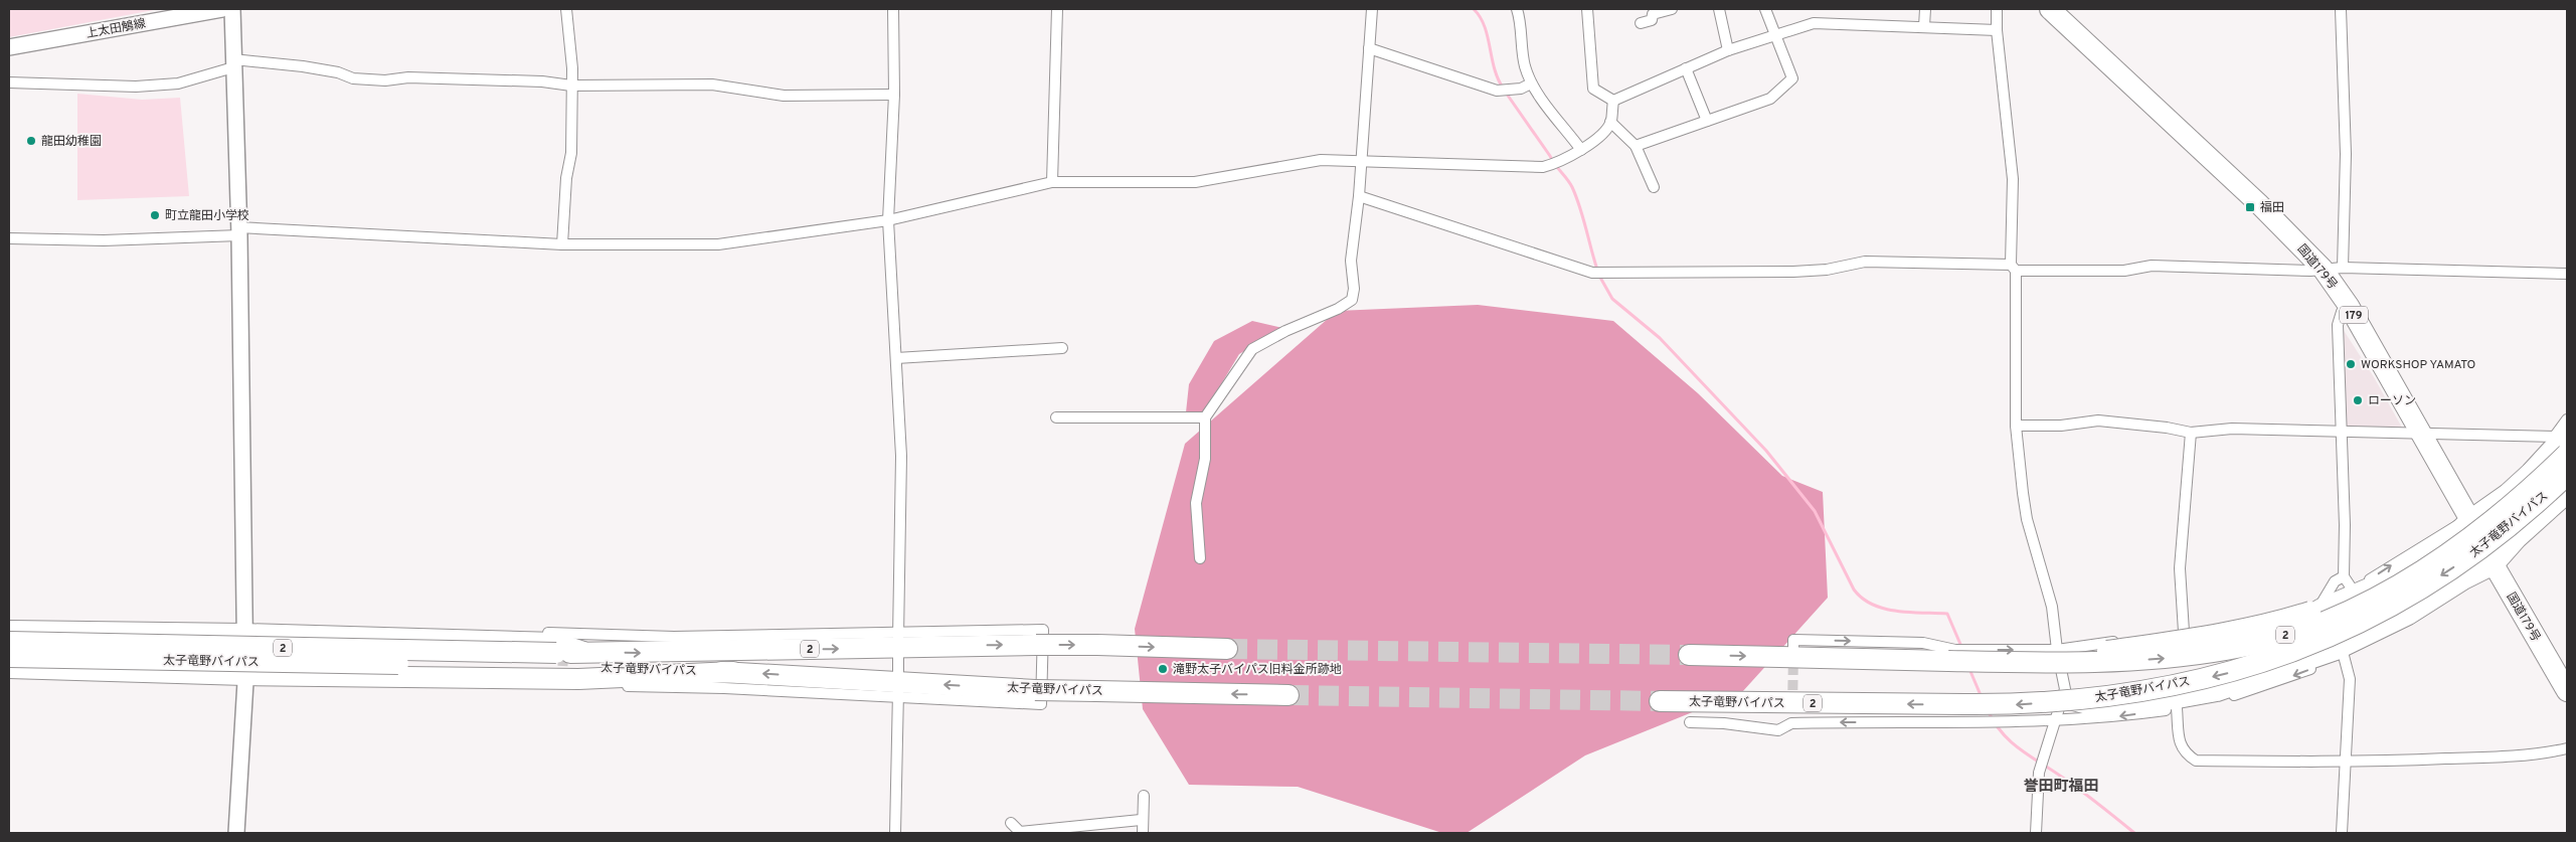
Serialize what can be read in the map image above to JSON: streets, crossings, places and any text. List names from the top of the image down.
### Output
{
  "streets": {
    "highway": [
      "国道179号",
      "179",
      "太子竜野バイパス",
      "2"
    ],
    "street": ["上太田鵤線"]
  },
  "districts": ["誉田町福田"],
  "places": {
    "other": [
      "龍田幼稚園",
      "町立龍田小学校",
      "WORKSHOP YAMATO",
      "ローソン",
      "滝野太子バイパス旧料金所跡地"
    ],
    "transit": ["福田"]
  }
}
